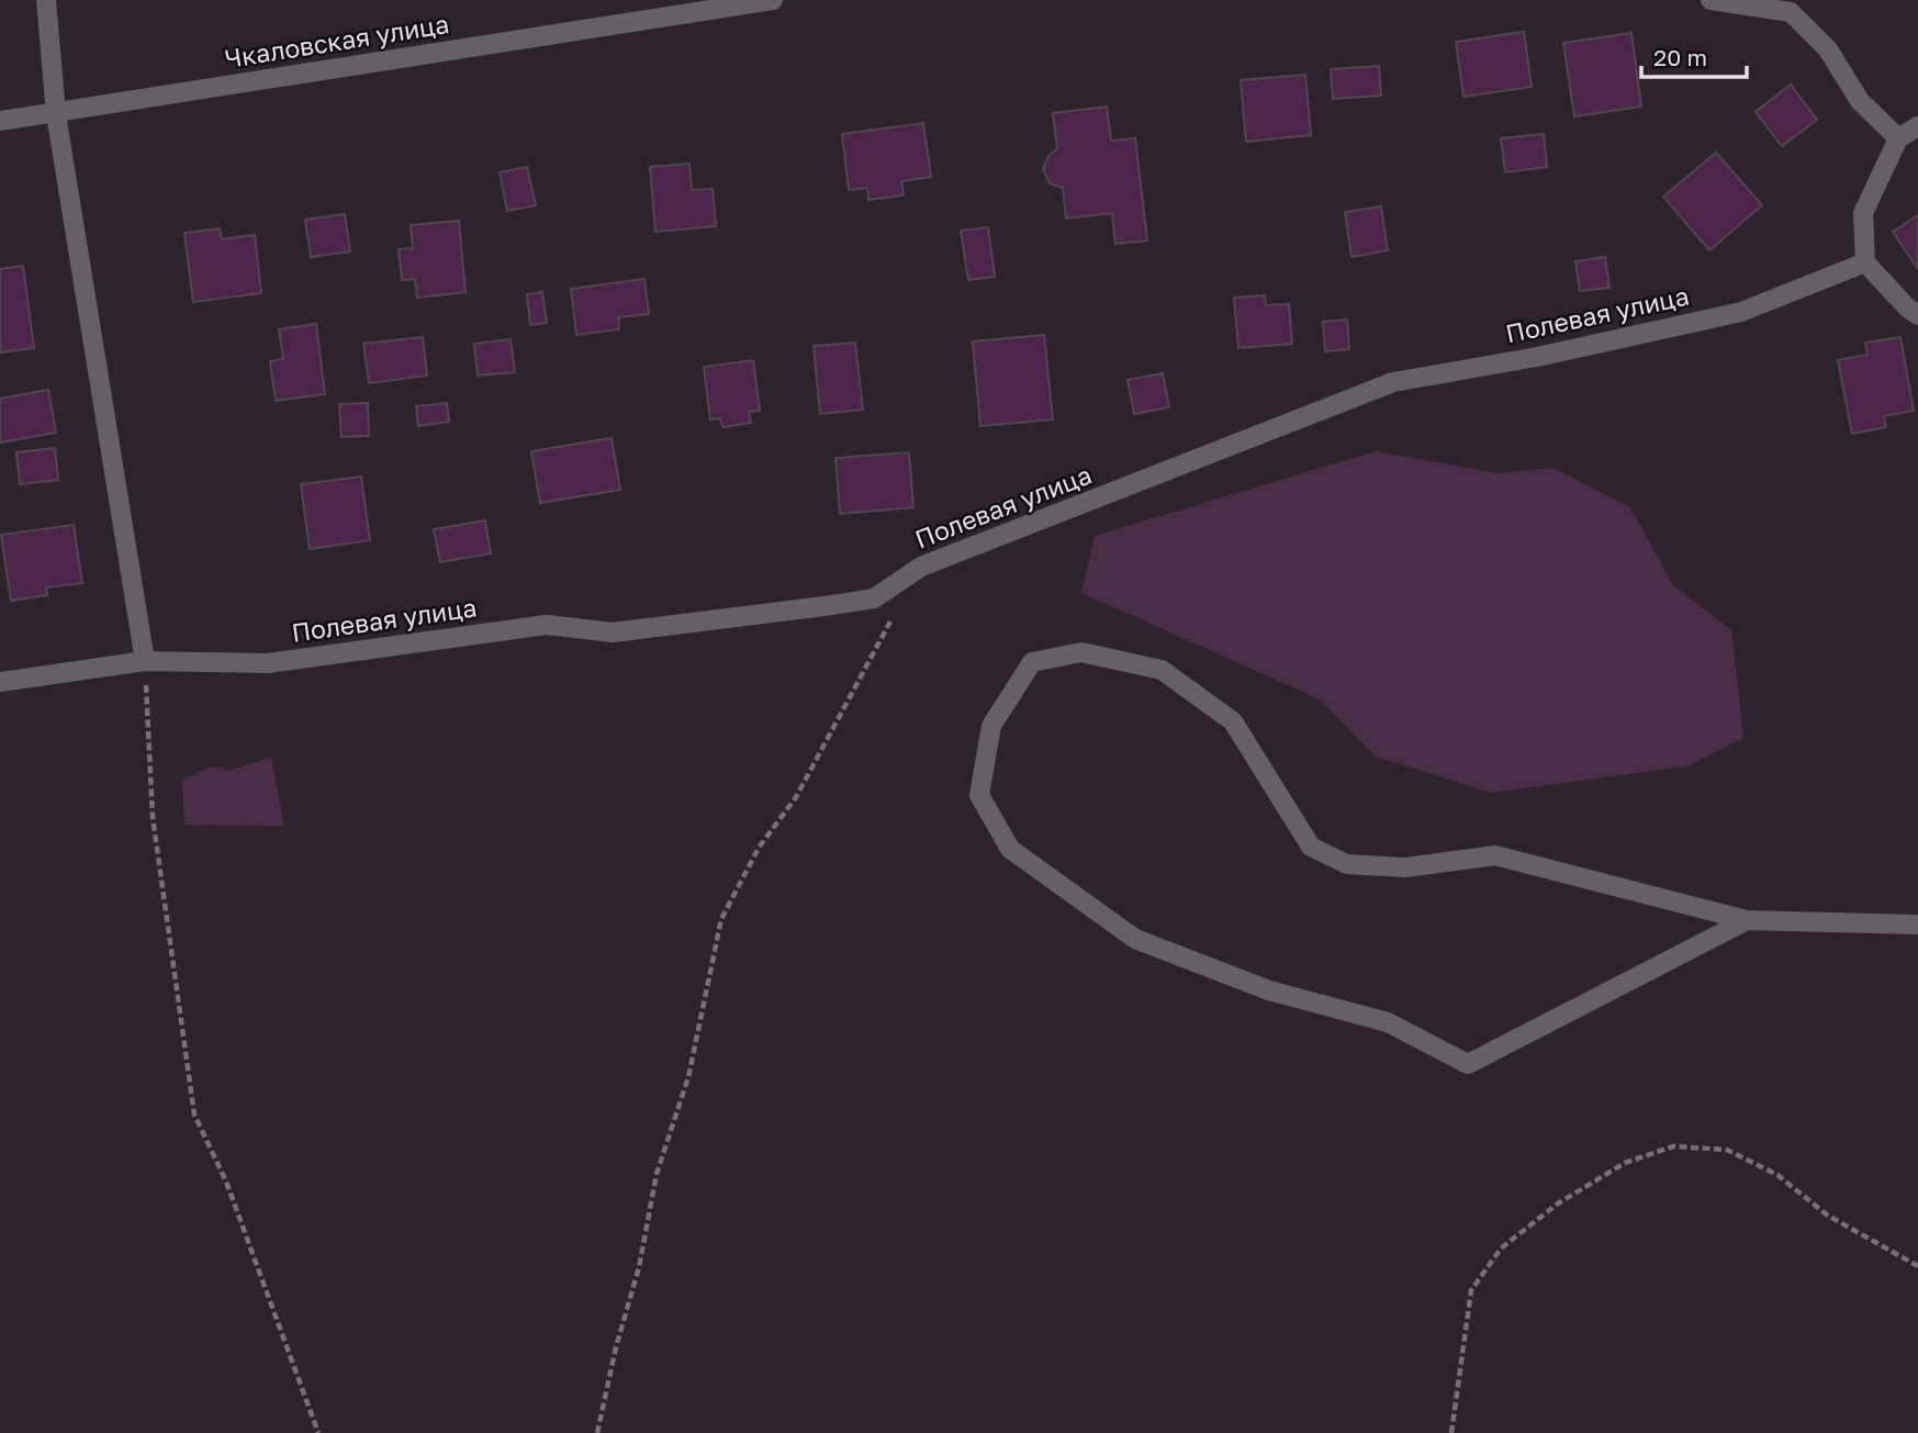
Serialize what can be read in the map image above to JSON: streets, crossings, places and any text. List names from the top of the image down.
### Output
{
  "streets": {
    "street": ["Чкаловская улица", "Полевая улица"]
  },
  "scale_bar": "20 m"
}
